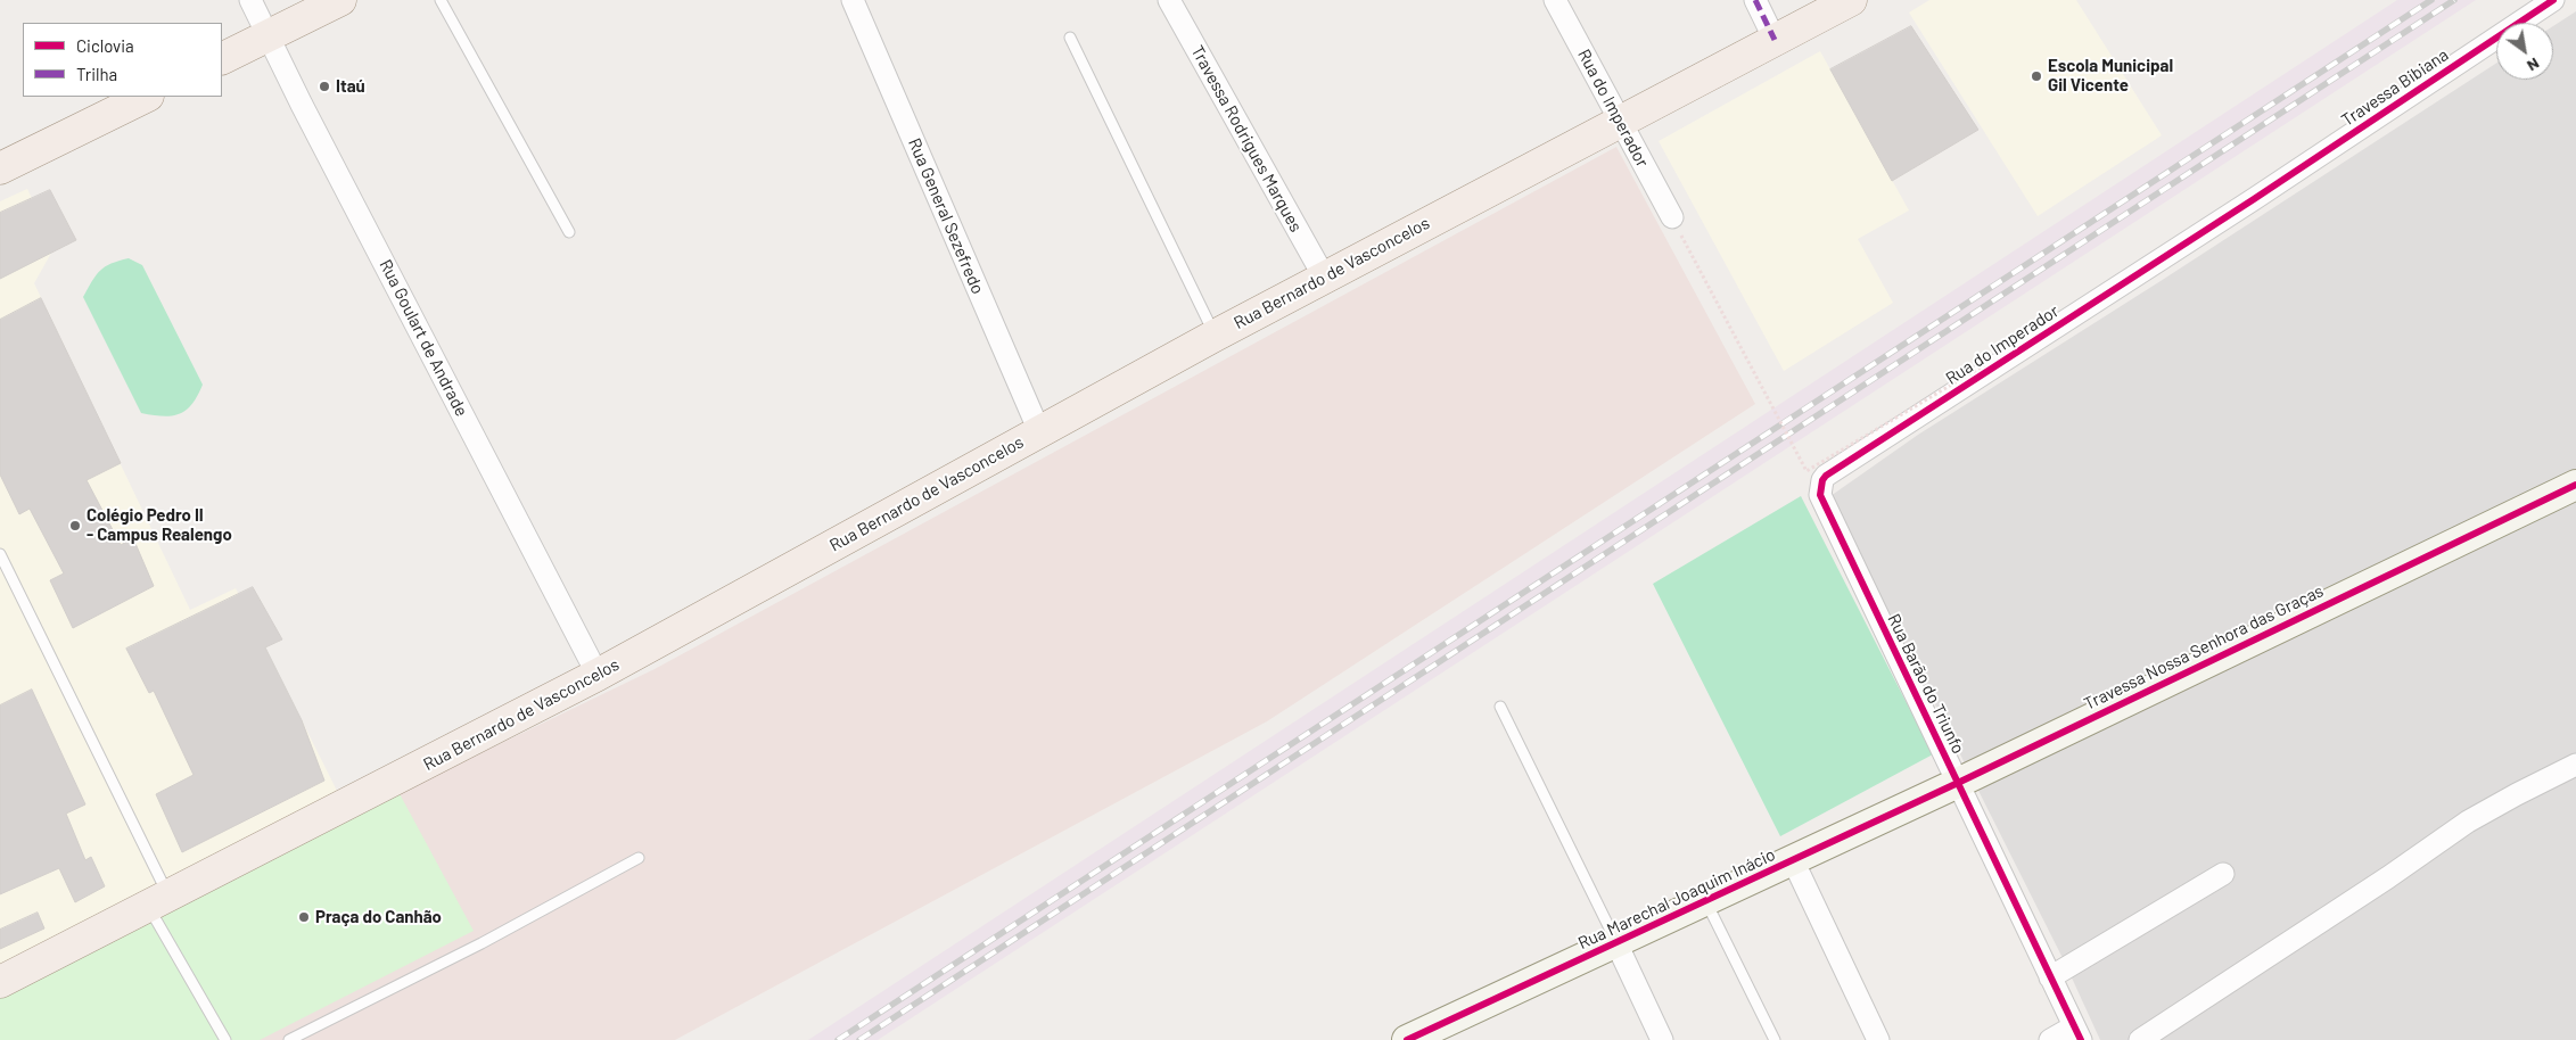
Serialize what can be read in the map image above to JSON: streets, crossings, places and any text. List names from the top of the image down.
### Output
{
  "streets": {
    "main road": ["Rua Bernardo de Vasconcelos"],
    "street": [
      "Travessa Bibiana",
      "Rua do Imperador",
      "Travessa Rodrigues Marques",
      "Rua General Sezefredo",
      "Rua Goulart de Andrade",
      "Travessa Nossa Senhora das Graças",
      "Rua Barão do Triunfo",
      "Rua Marechal Joaquim Inácio"
    ]
  },
  "crossings": [
    ["Travessa Bibiana", "Rua do Imperador"],
    ["Rua do Imperador", "Rua Bernardo de Vasconcelos"],
    ["Rua do Imperador", "Rua Barão do Triunfo"],
    ["Travessa Rodrigues Marques", "Rua Bernardo de Vasconcelos"],
    ["Rua General Sezefredo", "Rua Bernardo de Vasconcelos"],
    ["Rua Bernardo de Vasconcelos", "Rua Goulart de Andrade"],
    ["Travessa Nossa Senhora das Graças", "Rua Barão do Triunfo"],
    ["Travessa Nossa Senhora das Graças", "Rua Marechal Joaquim Inácio"],
    ["Rua Barão do Triunfo", "Rua Marechal Joaquim Inácio"]
  ],
  "places": [
    "Escola Municipal Gil Vicente",
    "Itaú",
    "Colégio Pedro II - Campus Realengo",
    "Praça do Canhão"
  ],
  "legend": ["Ciclovia", "Trilha"],
  "north": "bottom right"
}
